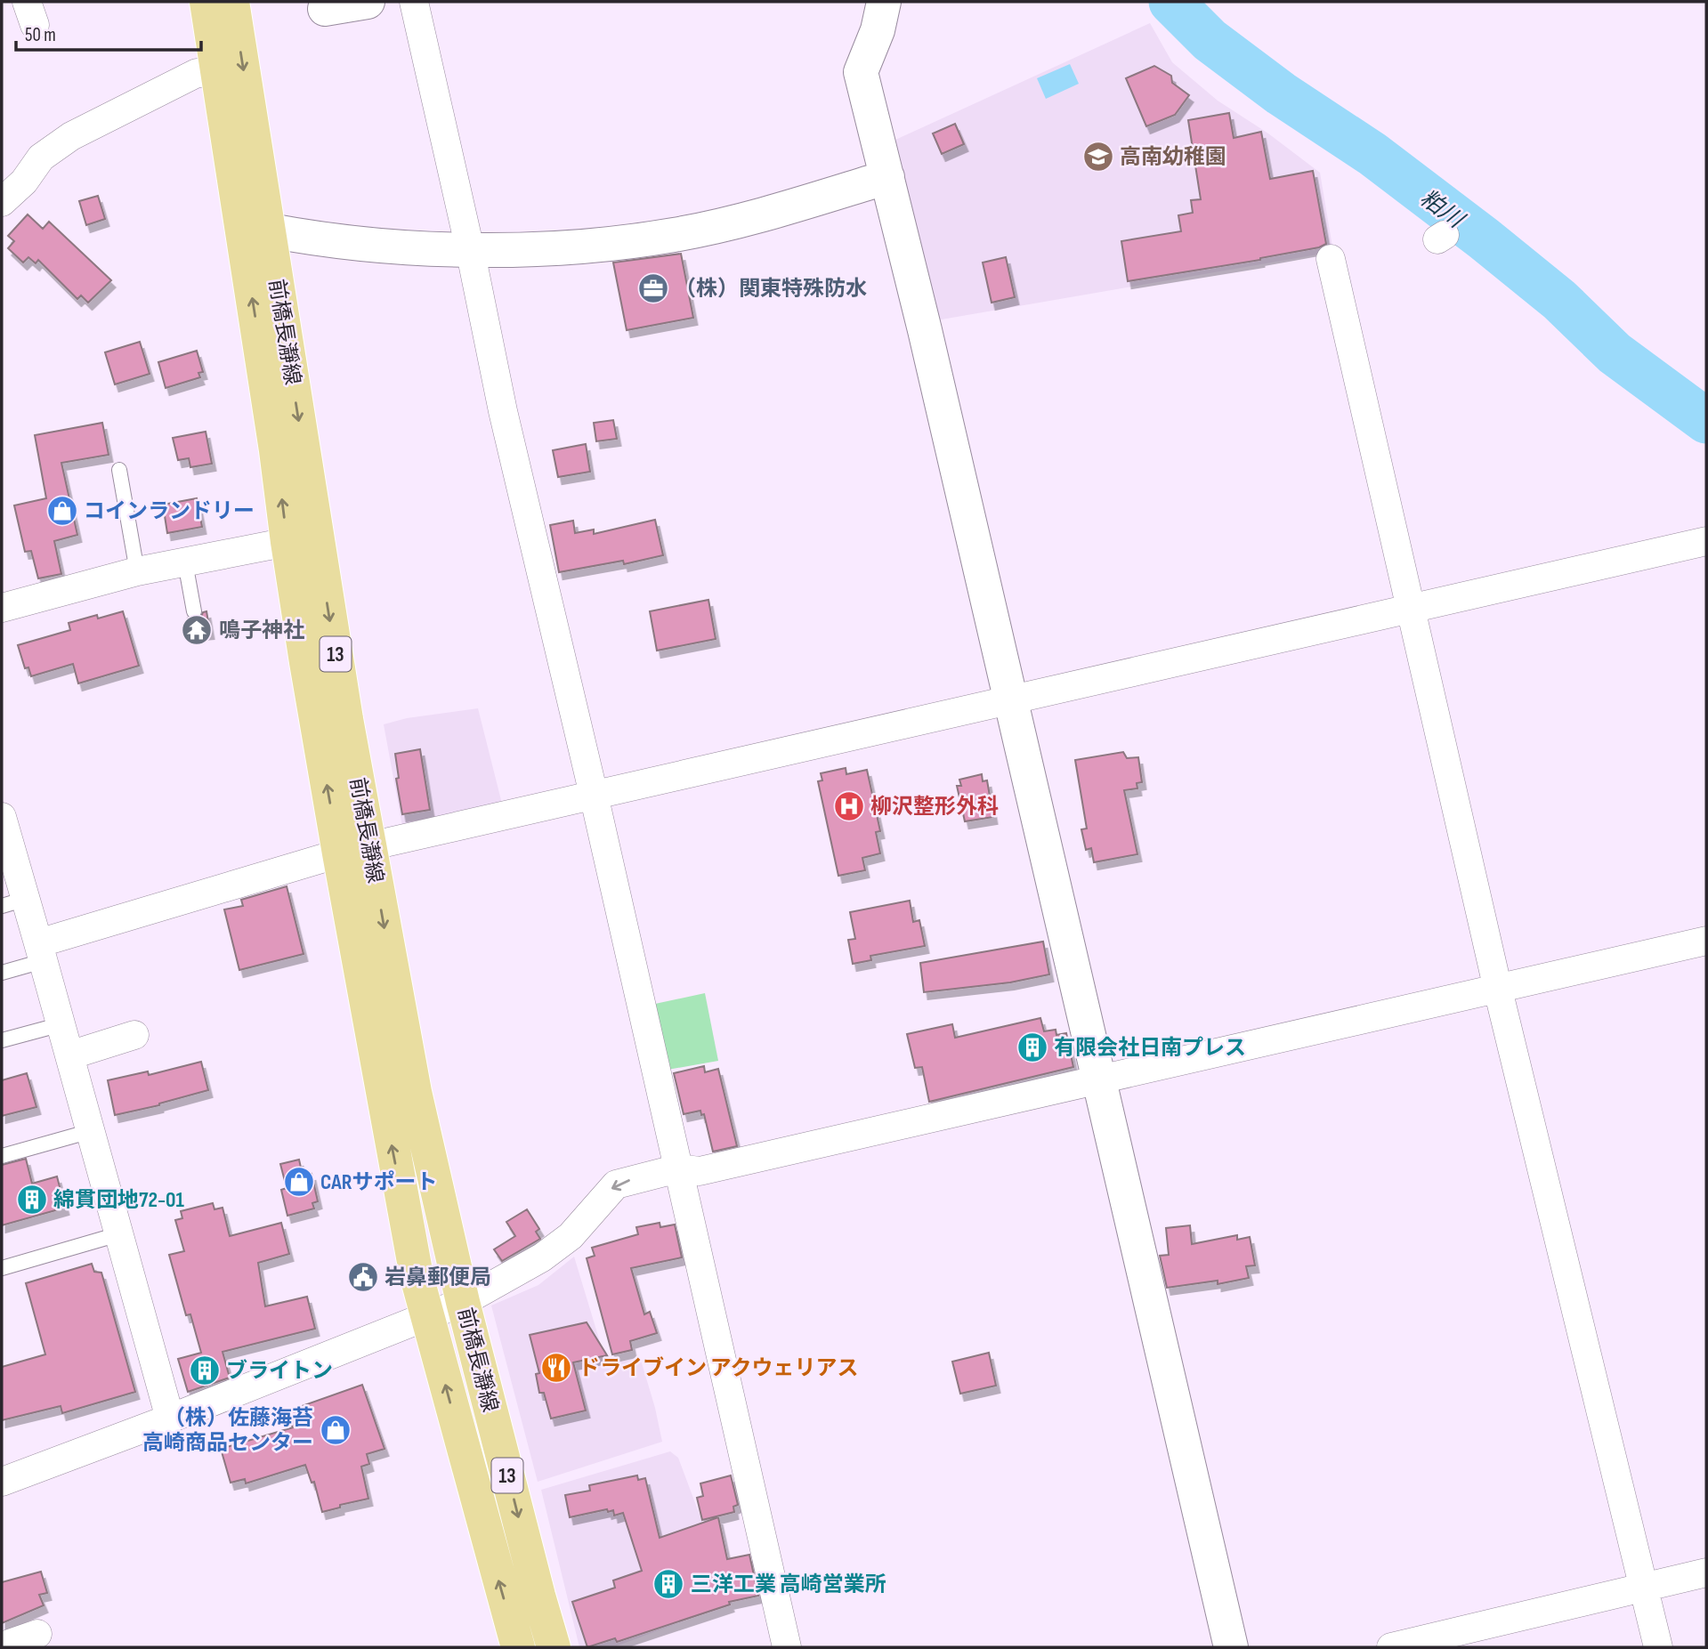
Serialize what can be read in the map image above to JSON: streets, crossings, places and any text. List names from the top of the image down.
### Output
{
  "streets": {
    "main road": ["前橋長瀞線", "13"]
  },
  "water": ["粕川"],
  "places": {
    "school or university": ["高南幼稚園"],
    "office": ["（株）関東特殊防水"],
    "shop": ["コインランドリー", "CARサポート", "（株）佐藤海苔 高崎商品センター"],
    "temple": ["鳴子神社"],
    "hospital": ["柳沢整形外科"],
    "building": [
      "有限会社日南プレス",
      "綿貫団地72-01",
      "ブライトン",
      "三洋工業 高崎営業所"
    ],
    "public building": ["岩鼻郵便局"],
    "restaurant": ["ドライブイン アクウェリアス"]
  },
  "scale_bar": "50 m"
}
